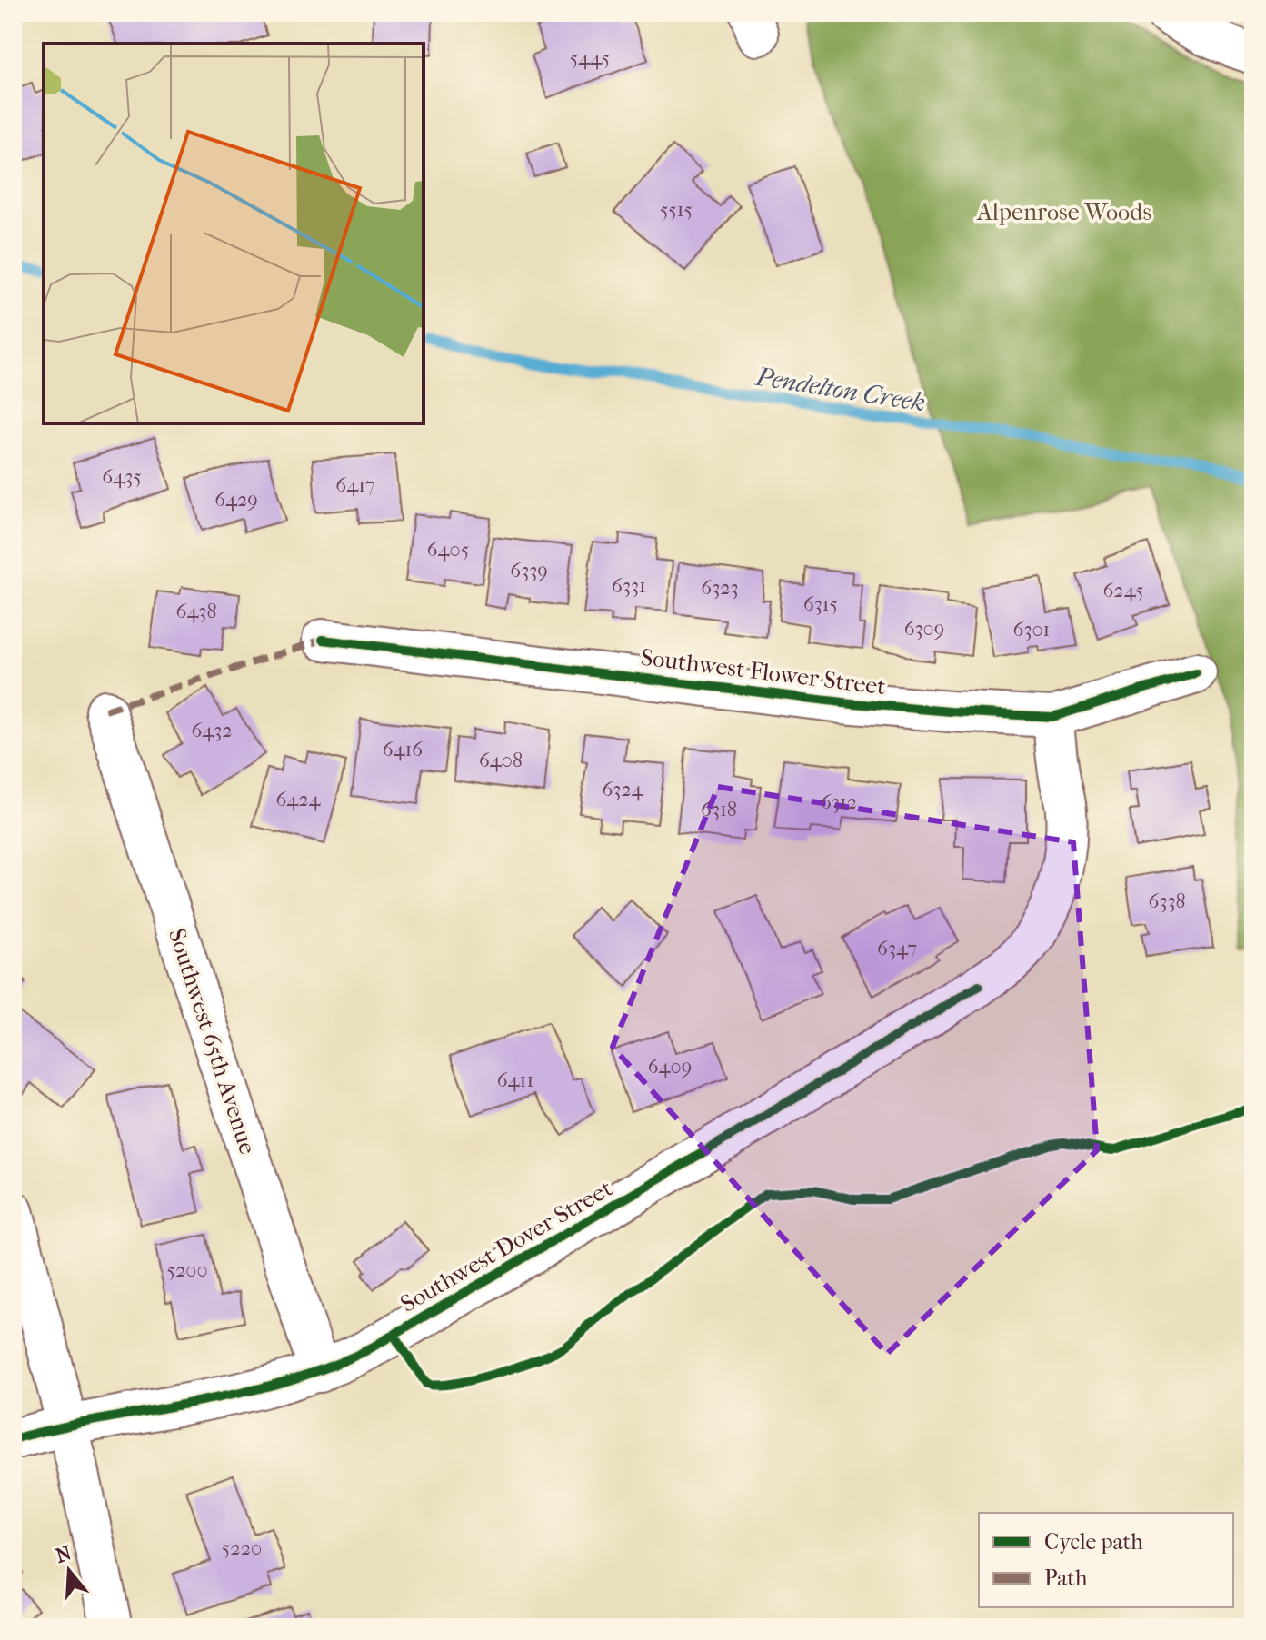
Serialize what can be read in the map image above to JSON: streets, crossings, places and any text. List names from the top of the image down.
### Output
{
  "streets": {
    "street": ["Southwest Flower Street", "Southwest 65th Avenue", "Southwest Dover Street"]
  },
  "crossings": [
    ["Southwest Flower Street", "Southwest Dover Street"],
    ["Southwest 65th Avenue", "Southwest Dover Street"]
  ],
  "water": ["Pendelton Creek"],
  "parks": ["Alpenrose Woods"],
  "house_numbers": [
    "5445",
    "5515",
    "6435",
    "6417",
    "6429",
    "6405",
    "6339",
    "6331",
    "6323",
    "6245",
    "6315",
    "6438",
    "6309",
    "6301",
    "6432",
    "6416",
    "6408",
    "6324",
    "6424",
    "6312",
    "6318",
    "6338",
    "6347",
    "6409",
    "6411",
    "5200",
    "5220"
  ],
  "legend": ["Cycle path", "Path"],
  "north": "top"
}
